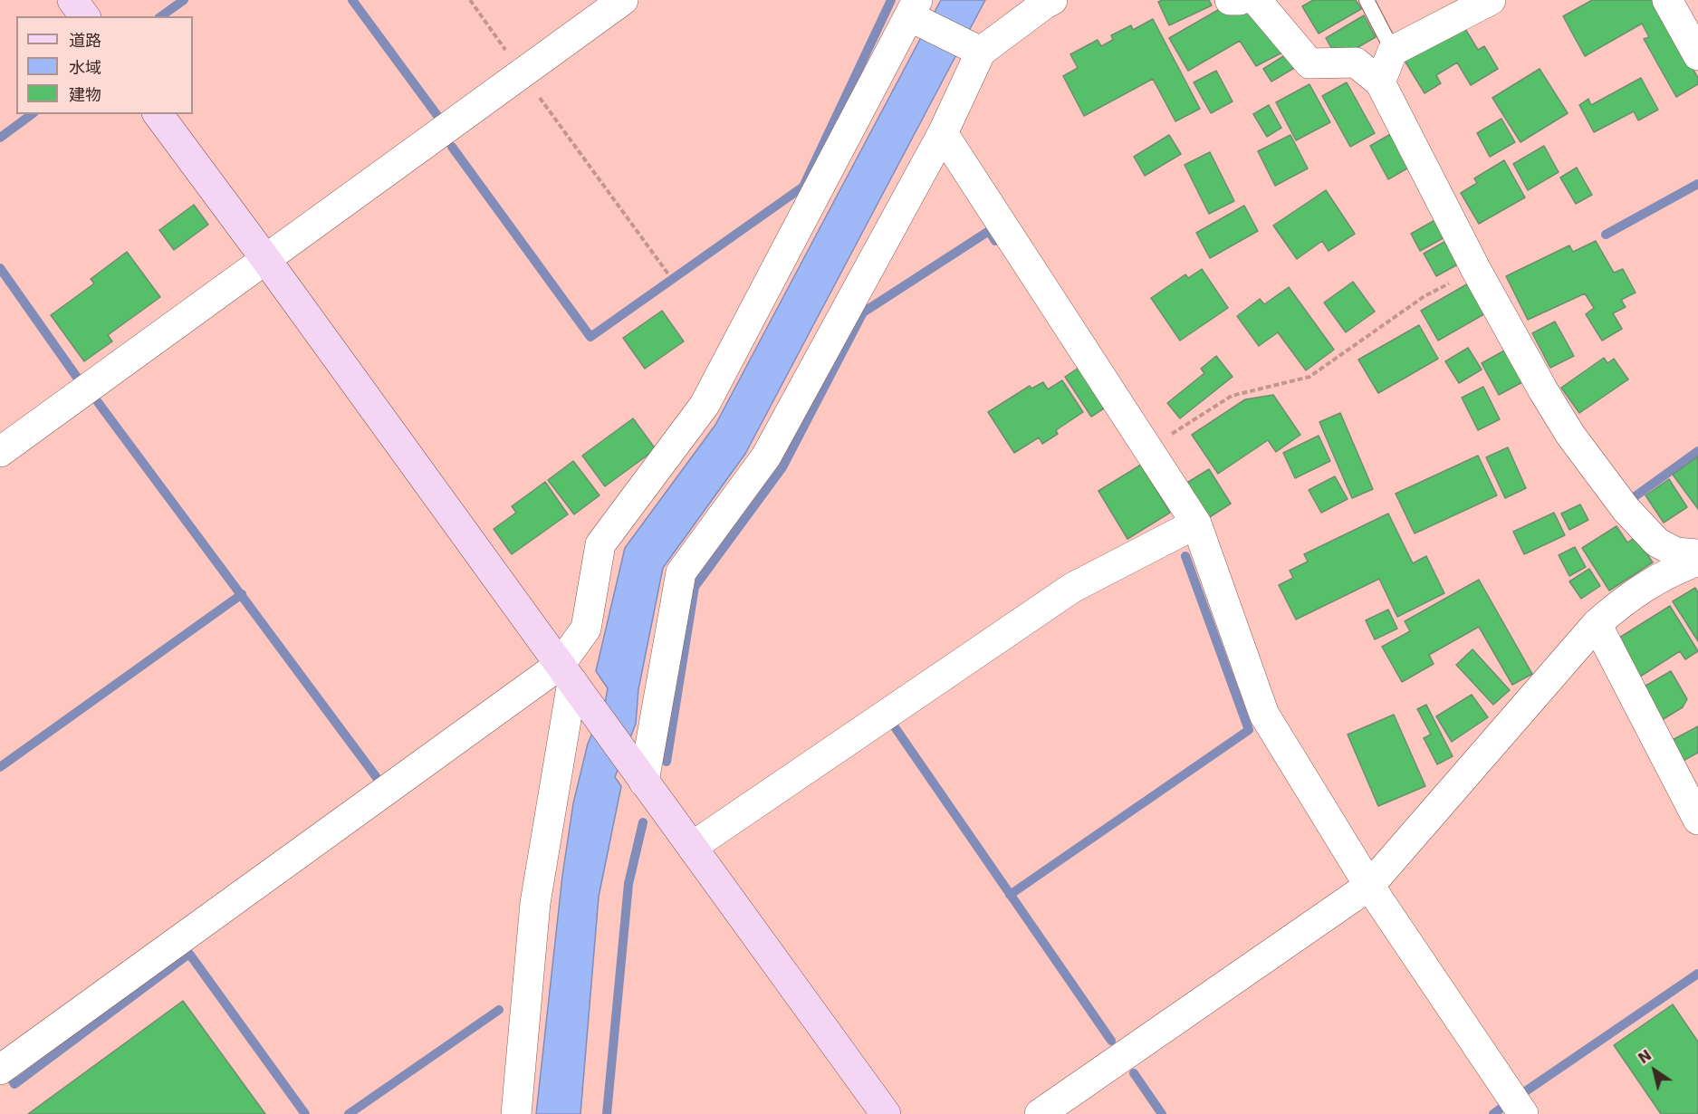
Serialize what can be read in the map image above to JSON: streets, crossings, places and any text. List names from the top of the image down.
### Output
{
  "legend": ["道路", "水域", "建物"],
  "north": "top left"
}
